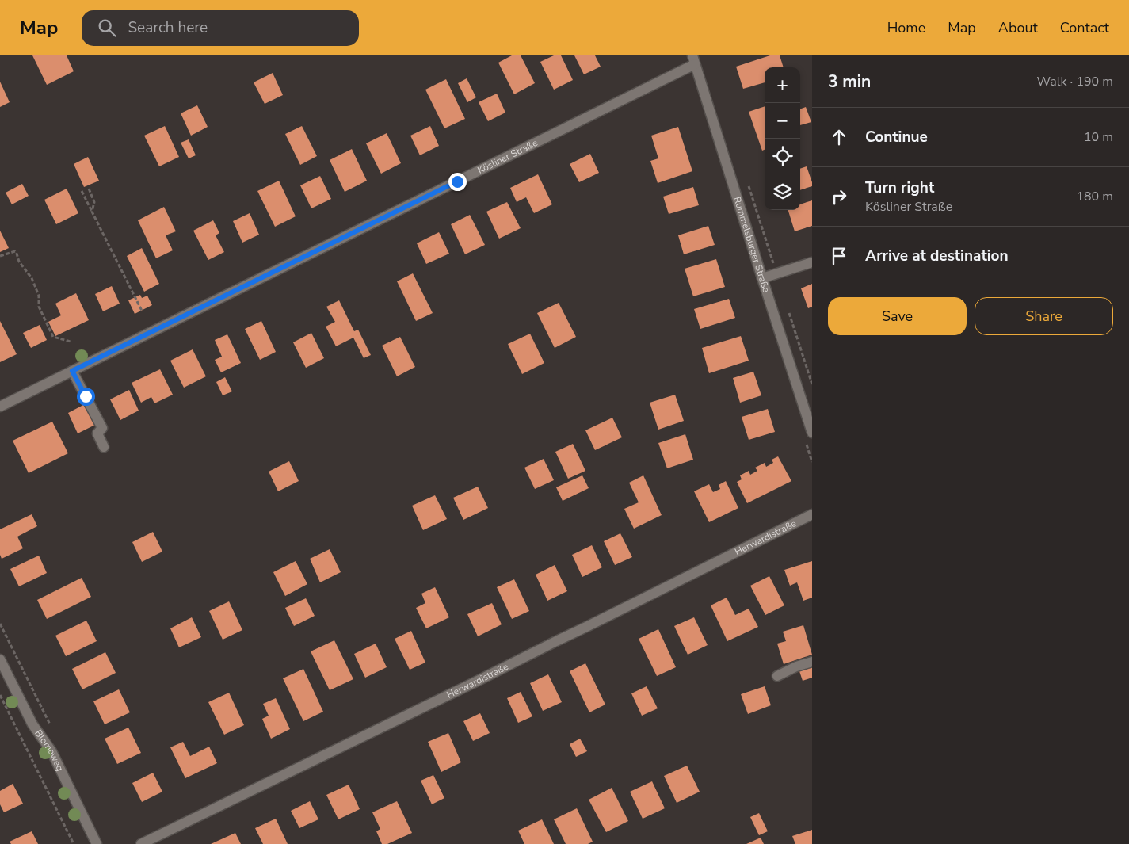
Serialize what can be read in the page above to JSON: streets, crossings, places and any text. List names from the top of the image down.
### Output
{
  "streets": {
    "street": [
      "Kösliner Straße",
      "Rummelsburger Straße",
      "Herwardistraße",
      "Blomeweg"
    ]
  },
  "crossings": [
    ["Kösliner Straße", "Rummelsburger Straße"]
  ],
  "page": {
    "header": "Map",
    "search": "Search here",
    "nav": [
      "Home",
      "Map",
      "About",
      "Contact"
    ],
    "heading": ["3 min", "Walk · 190 m"],
    "map_buttons": ["+", "−"],
    "list": [
      ["Continue", "10 m"],
      ["Turn right", "Kösliner Straße", "180 m"],
      "Arrive at destination"
    ],
    "buttons": ["Save", "Share"]
  }
}
